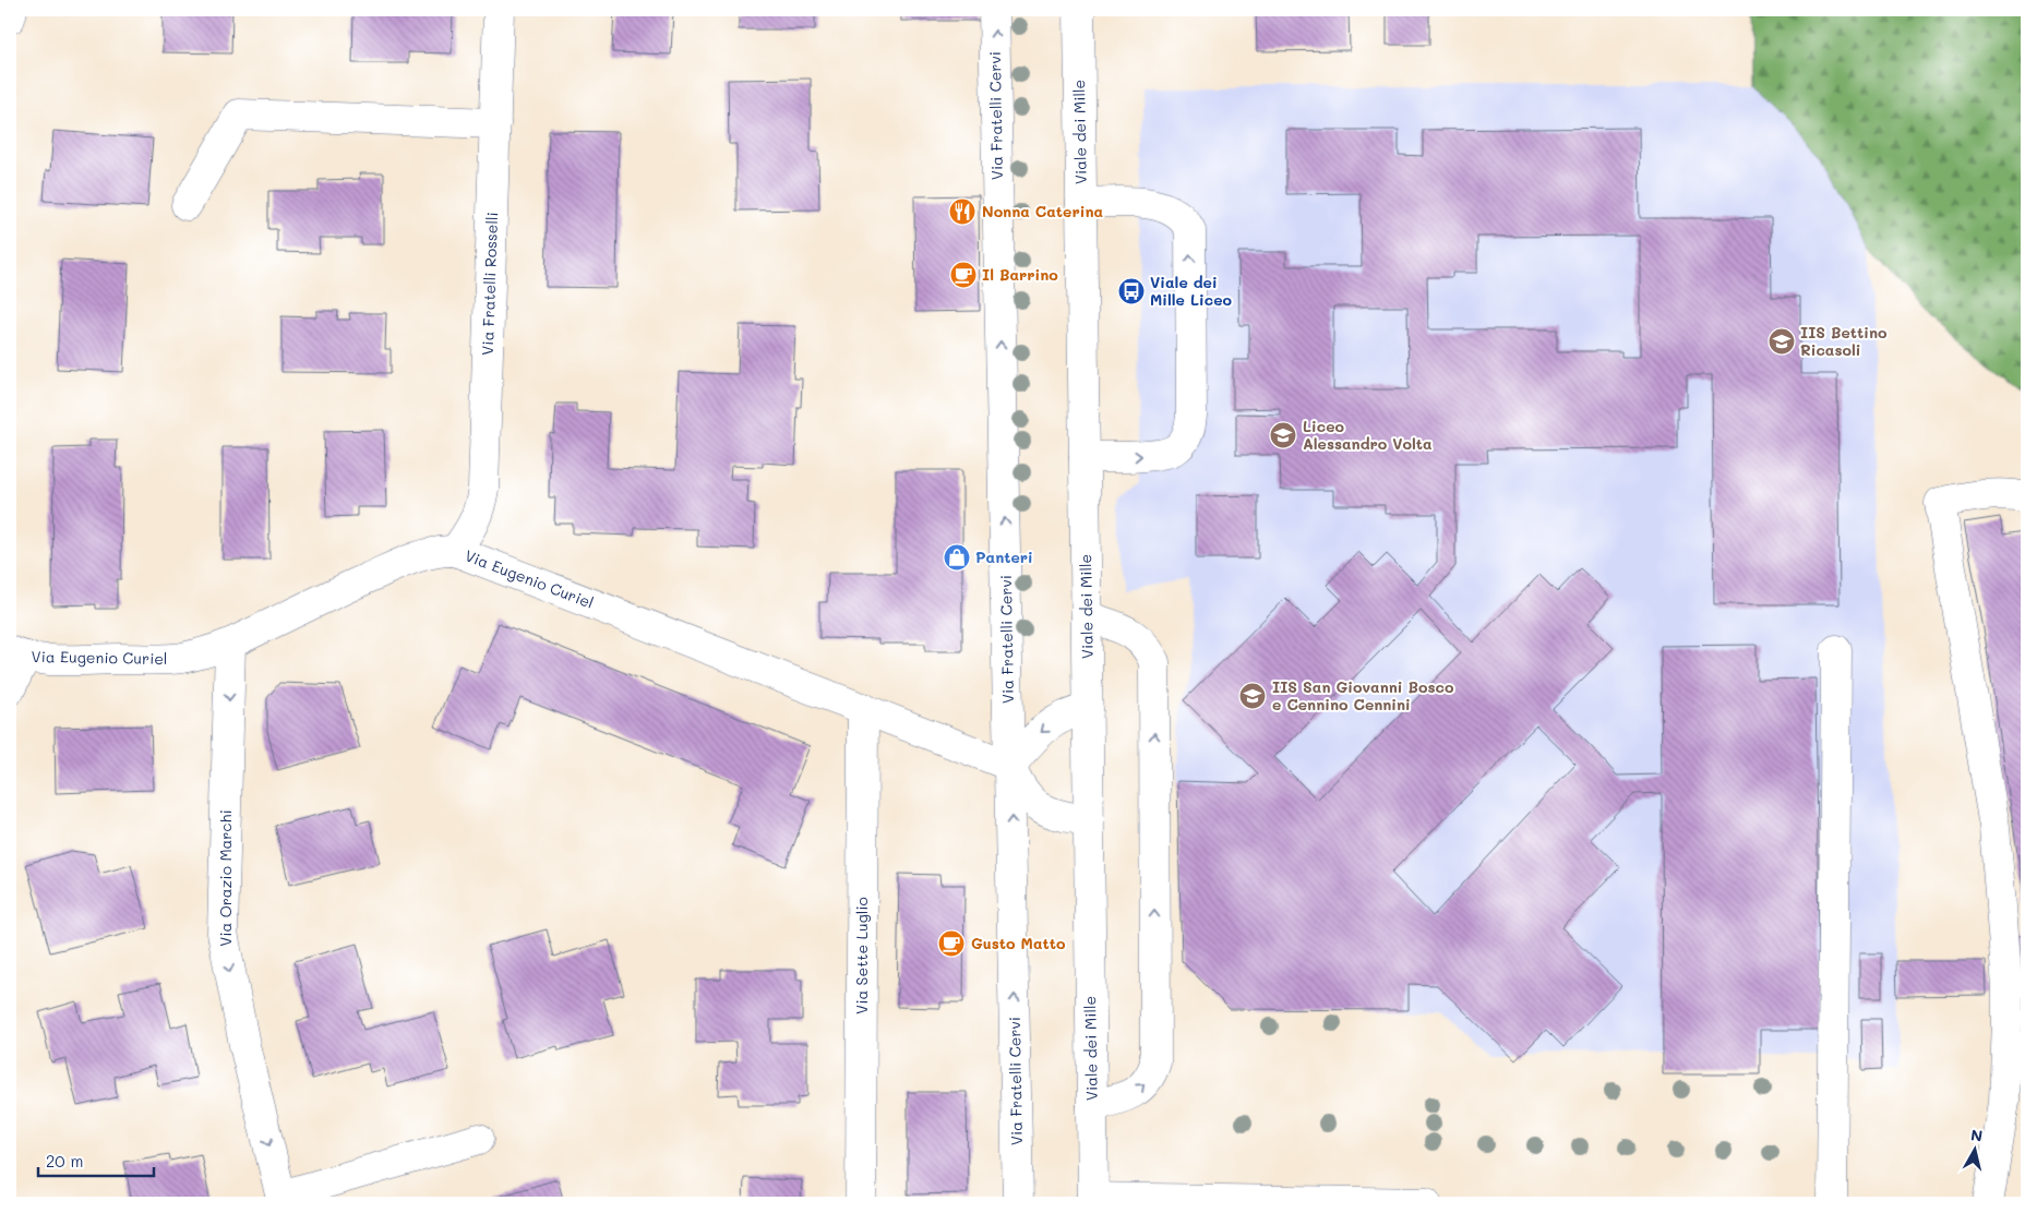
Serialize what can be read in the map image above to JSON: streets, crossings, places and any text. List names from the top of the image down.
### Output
{
  "streets": {
    "street": [
      "Via Fratelli Cervi",
      "Viale dei Mille",
      "Via Fratelli Rosselli",
      "Via Eugenio Curiel",
      "Via Orazio Marchi",
      "Via Sette Luglio"
    ]
  },
  "crossings": [
    ["Via Fratelli Cervi", "Via Eugenio Curiel"],
    ["Via Fratelli Rosselli", "Via Eugenio Curiel"],
    ["Via Eugenio Curiel", "Via Orazio Marchi"],
    ["Via Eugenio Curiel", "Via Sette Luglio"]
  ],
  "one_way": ["Via Fratelli Cervi", "Via Orazio Marchi"],
  "places": {
    "restaurant": ["Nonna Caterina"],
    "cafe": ["Il Barrino", "Gusto Matto"],
    "bus stop": ["Viale dei Mille Liceo"],
    "school or university": ["IIS Bettino Ricasoli", "Liceo Alessandro Volta", "IIS San Giovanni Bosco e Cennino Cennini"],
    "shop": ["Panteri"]
  },
  "scale_bar": "20 m",
  "north": "top"
}
